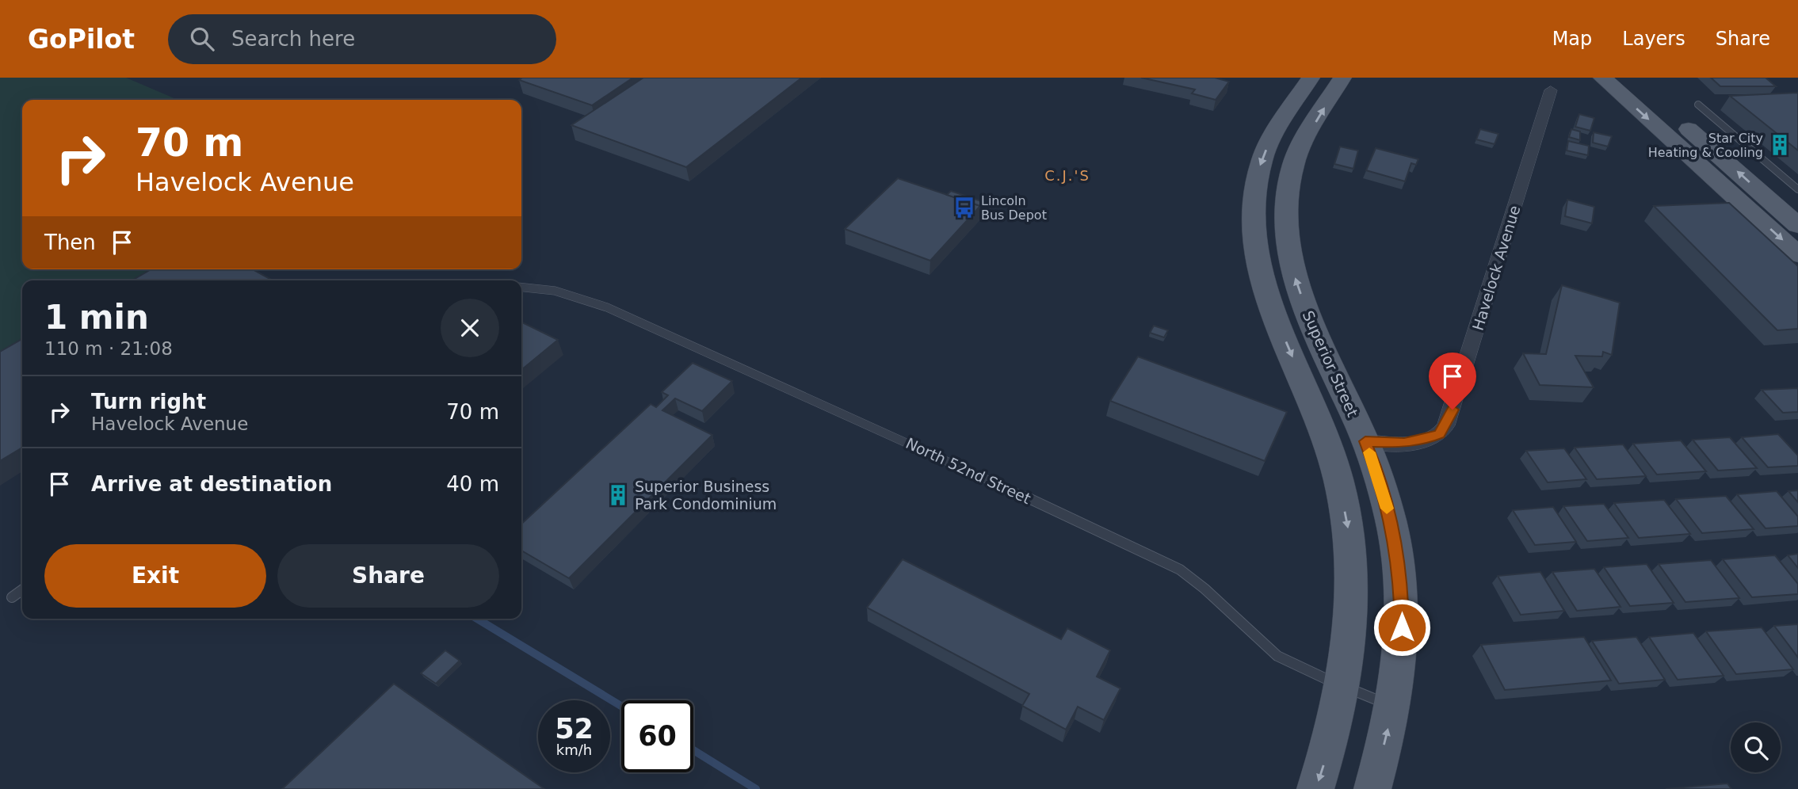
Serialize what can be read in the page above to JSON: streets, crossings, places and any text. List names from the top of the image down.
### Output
{
  "streets": {
    "main road": ["Superior Street"],
    "street": ["Havelock Avenue"],
    "lane": ["North 52nd Street"]
  },
  "crossings": [
    ["Havelock Avenue", "Superior Street"],
    ["Superior Street", "North 52nd Street"]
  ],
  "districts": ["C.J.'S"],
  "places": {
    "building": ["Star City Heating & Cooling", "Superior Business Park Condominium"],
    "bus stop": ["Lincoln Bus Depot"]
  },
  "page": {
    "header": "GoPilot",
    "search": "Search here",
    "nav": ["Map", "Layers", "Share"],
    "turn": ["70 m", "Havelock Avenue"],
    "then": "Then",
    "heading": ["1 min", "110 m · 21:08"],
    "list": [
      {
        "name": "Turn right",
        "note": "Havelock Avenue",
        "value": "70 m"
      },
      {
        "name": "Arrive at destination",
        "value": "40 m"
      }
    ],
    "buttons": ["Exit", "Share"],
    "speed": "52 km/h",
    "limit": "60"
  }
}
